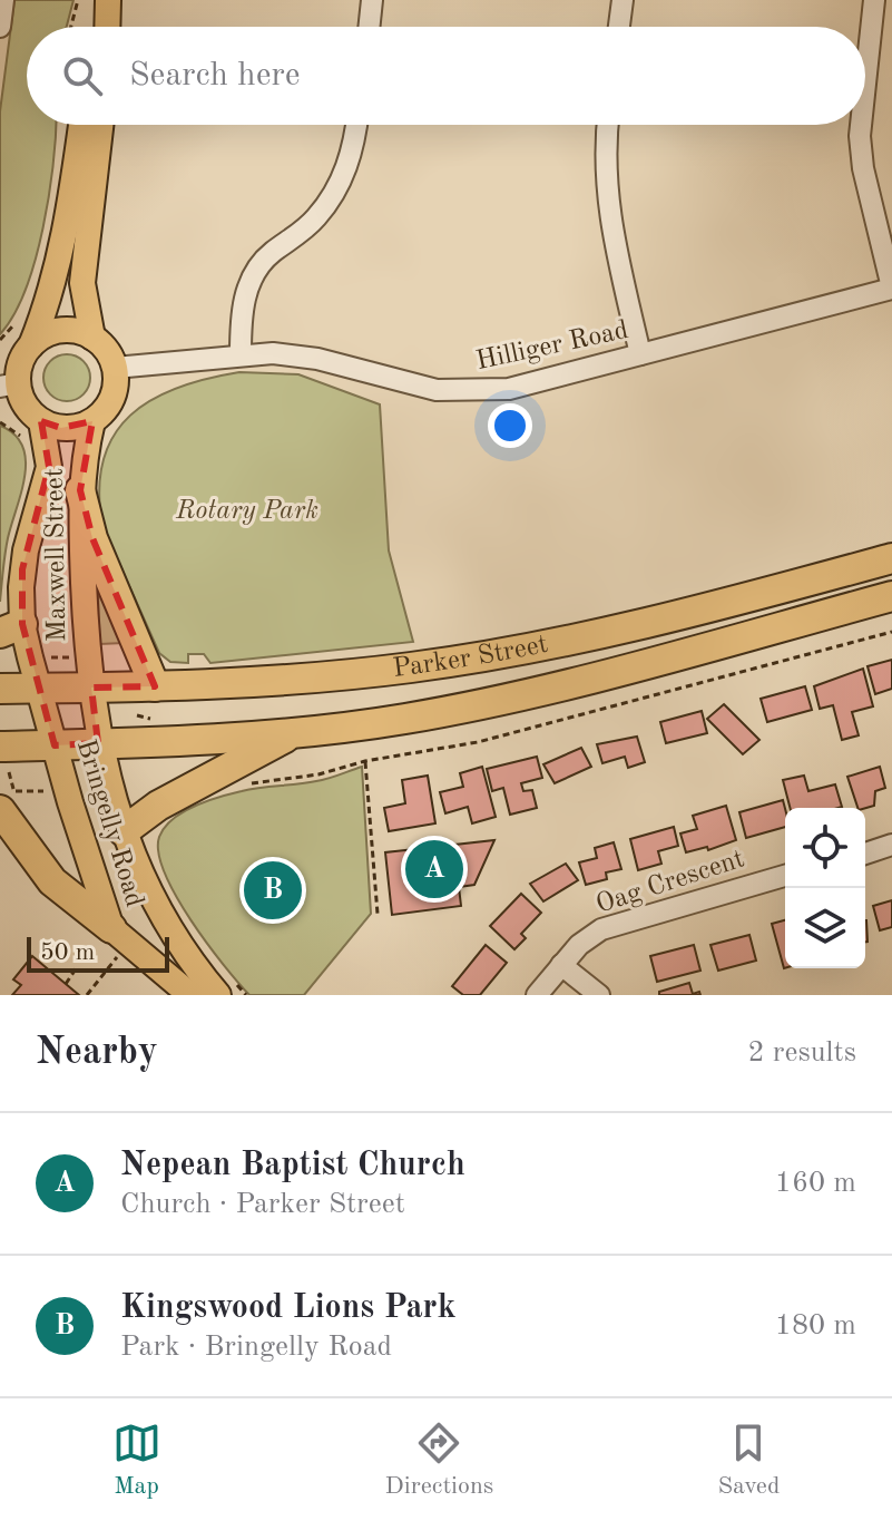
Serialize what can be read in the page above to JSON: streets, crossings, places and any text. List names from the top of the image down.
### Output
{
  "streets": {
    "highway": ["Parker Street"],
    "main road": ["Maxwell Street", "Bringelly Road"],
    "street": ["Hilliger Road", "Oag Crescent"]
  },
  "crossings": [
    ["Hilliger Road", "Maxwell Street"],
    ["Maxwell Street", "Parker Street"],
    ["Maxwell Street", "Bringelly Road"],
    ["Parker Street", "Bringelly Road"]
  ],
  "parks": ["Rotary Park"],
  "scale_bar": "50 m",
  "page": {
    "search": "Search here",
    "pins": ["A", "B"],
    "scale": "50 m",
    "heading": ["Nearby", "2 results"],
    "list": [
      {
        "mark": "A",
        "name": "Nepean Baptist Church",
        "note": "Church · Parker Street",
        "value": "160 m"
      },
      {
        "mark": "B",
        "name": "Kingswood Lions Park",
        "note": "Park · Bringelly Road",
        "value": "180 m"
      }
    ],
    "nav": ["Map", "Directions", "Saved"]
  }
}
